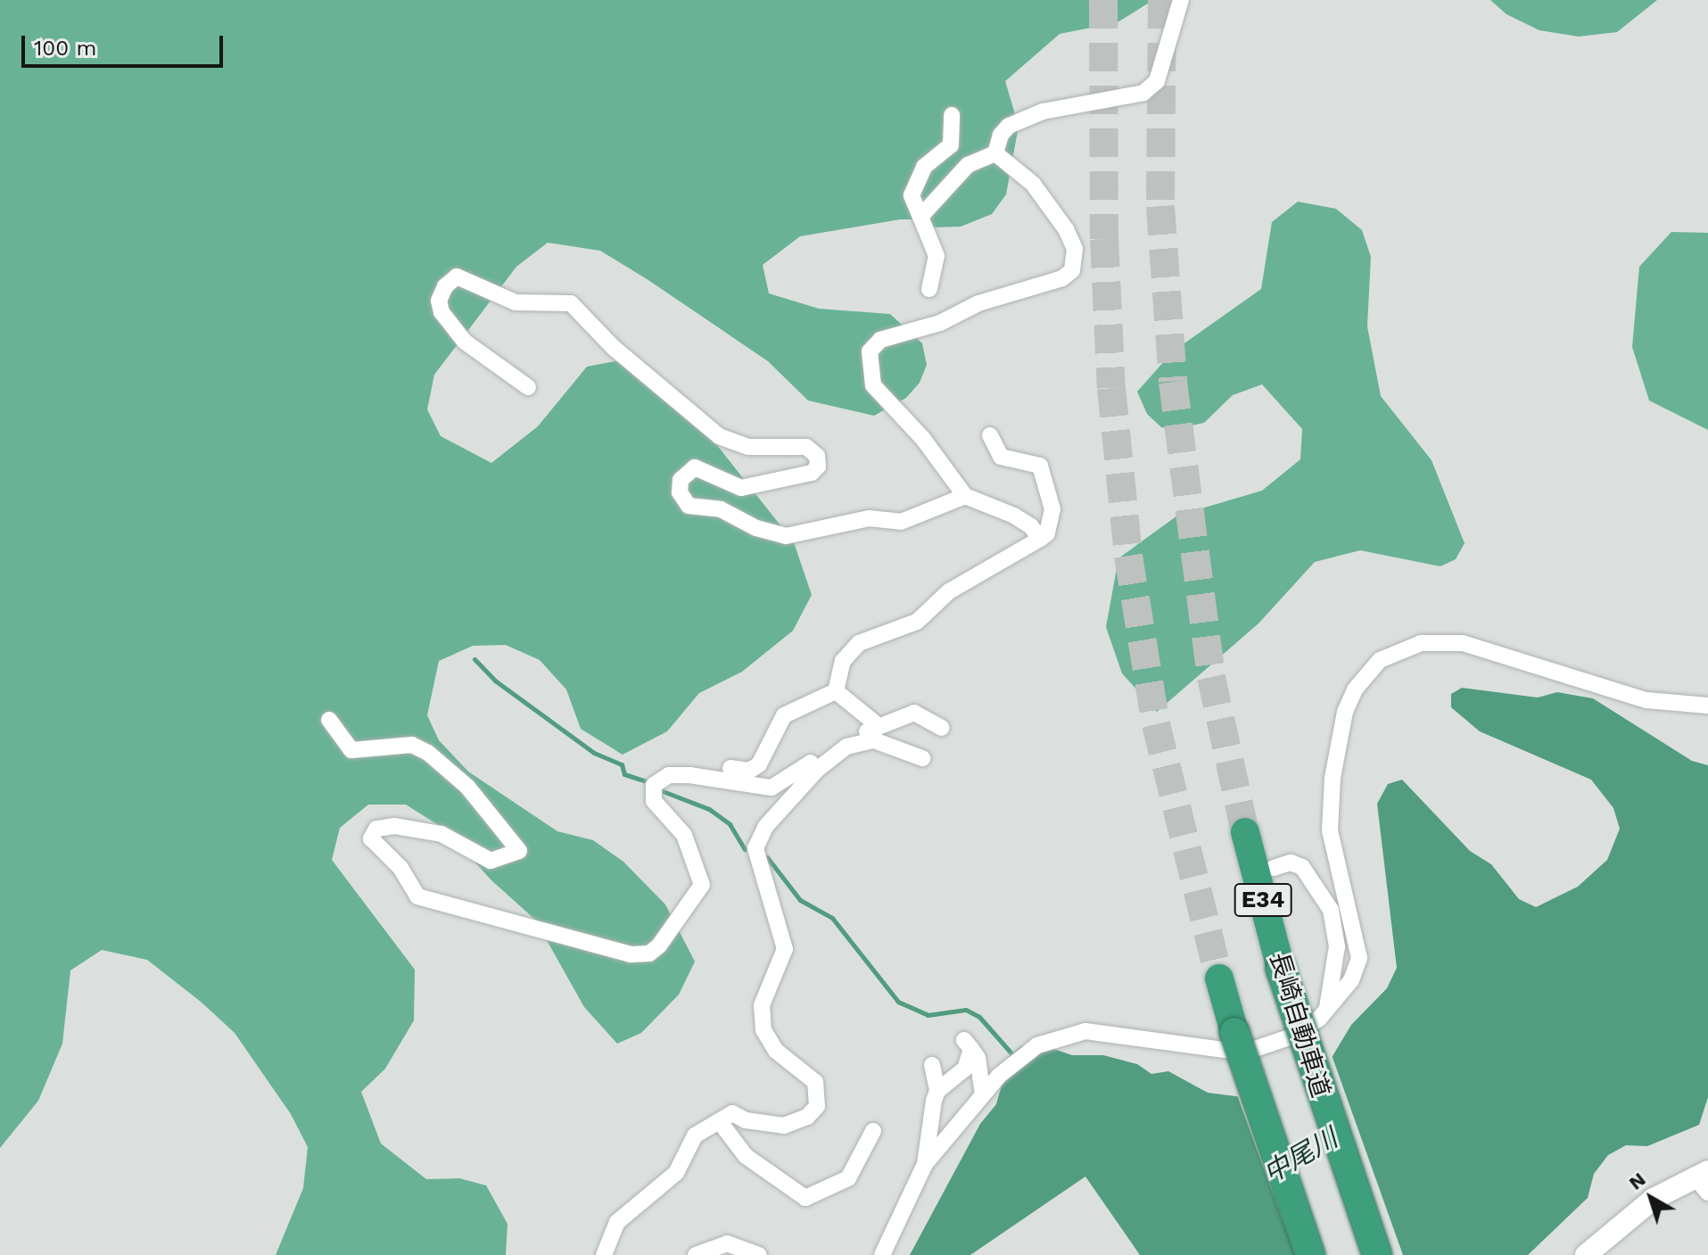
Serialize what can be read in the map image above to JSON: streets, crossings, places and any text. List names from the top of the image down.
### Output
{
  "streets": {
    "highway": ["E34", "長崎自動車道"]
  },
  "water": ["中尾川"],
  "scale_bar": "100 m",
  "north": "top left"
}
